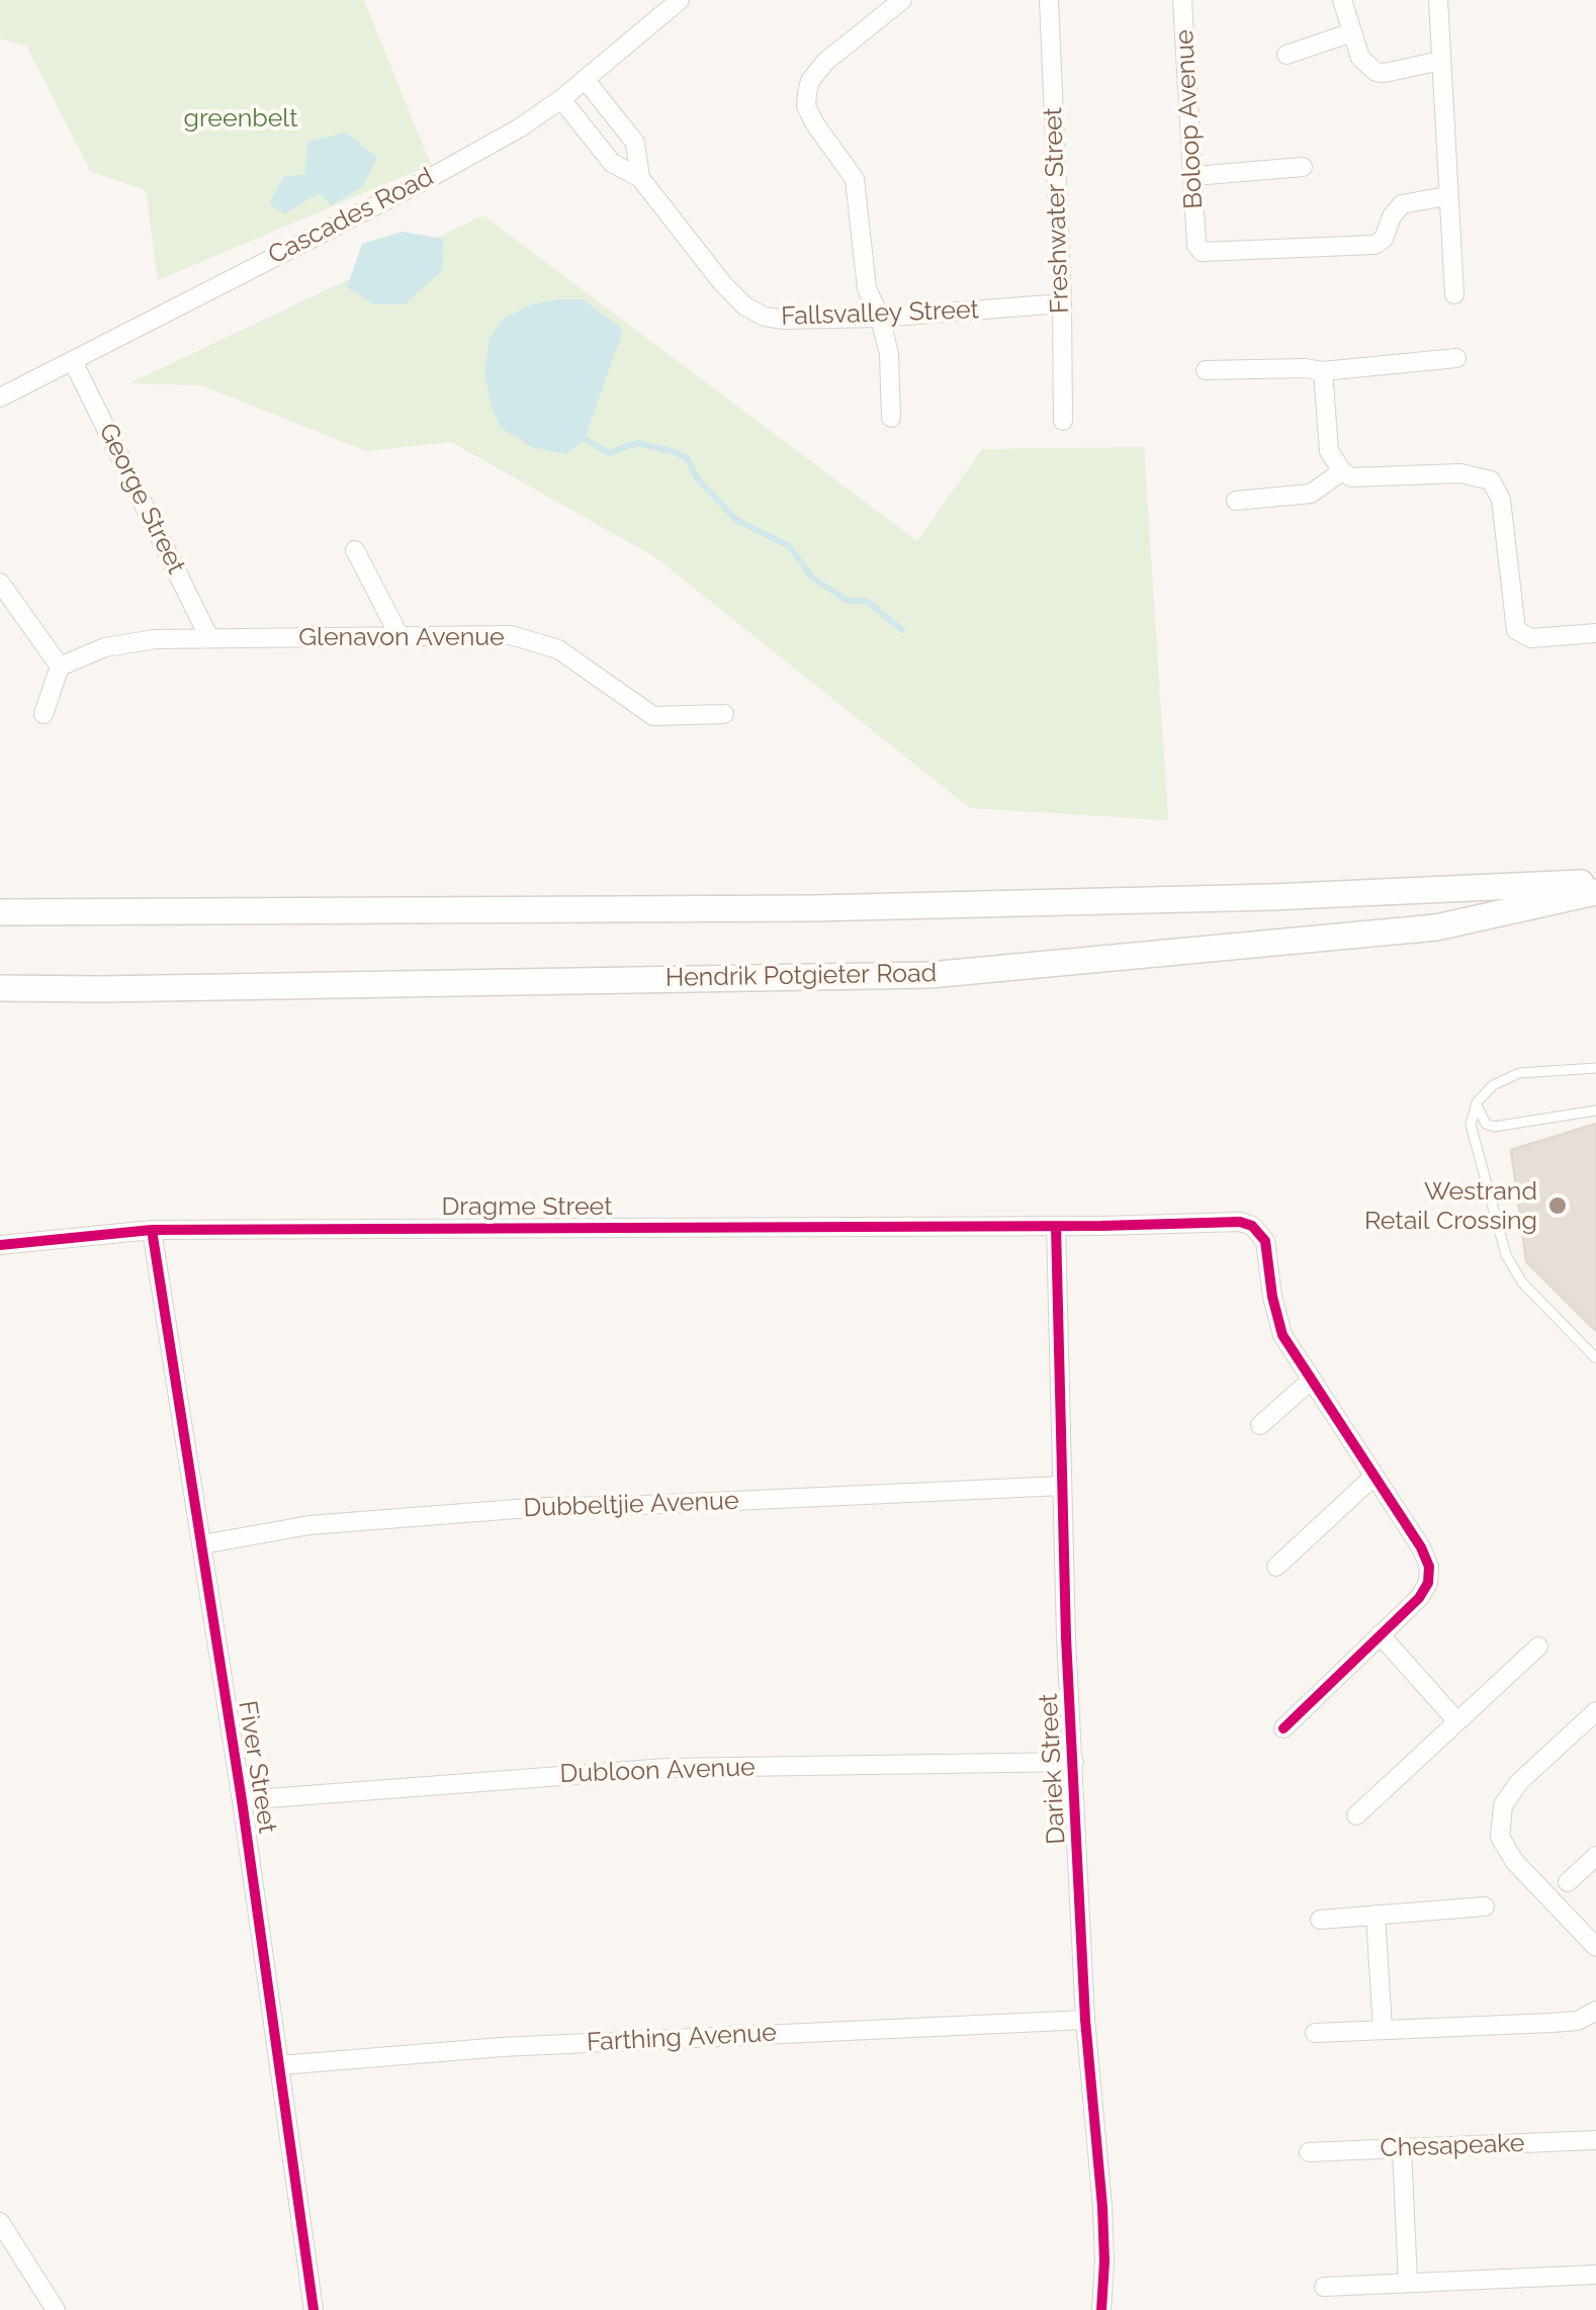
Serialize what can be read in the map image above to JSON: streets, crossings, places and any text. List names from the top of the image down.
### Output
{
  "streets": {
    "main road": ["Hendrik Potgieter Road"],
    "street": [
      "Boloop Avenue",
      "Freshwater Street",
      "Cascades Road",
      "Fallsvalley Street",
      "George Street",
      "Glenavon Avenue",
      "Dragme Street",
      "Dubbeltjie Avenue",
      "Fiver Street",
      "Dariek Street",
      "Dubloon Avenue",
      "Farthing Avenue",
      "Chesapeake"
    ]
  },
  "crossings": [
    ["Freshwater Street", "Fallsvalley Street"],
    ["Cascades Road", "Fallsvalley Street"],
    ["Cascades Road", "George Street"],
    ["George Street", "Glenavon Avenue"],
    ["Dragme Street", "Fiver Street"],
    ["Dragme Street", "Dariek Street"],
    ["Dubbeltjie Avenue", "Fiver Street"],
    ["Dubbeltjie Avenue", "Dariek Street"],
    ["Fiver Street", "Dubloon Avenue"],
    ["Fiver Street", "Farthing Avenue"],
    ["Dariek Street", "Dubloon Avenue"],
    ["Dariek Street", "Farthing Avenue"]
  ],
  "parks": ["greenbelt"],
  "places": ["Westrand Retail Crossing"]
}
